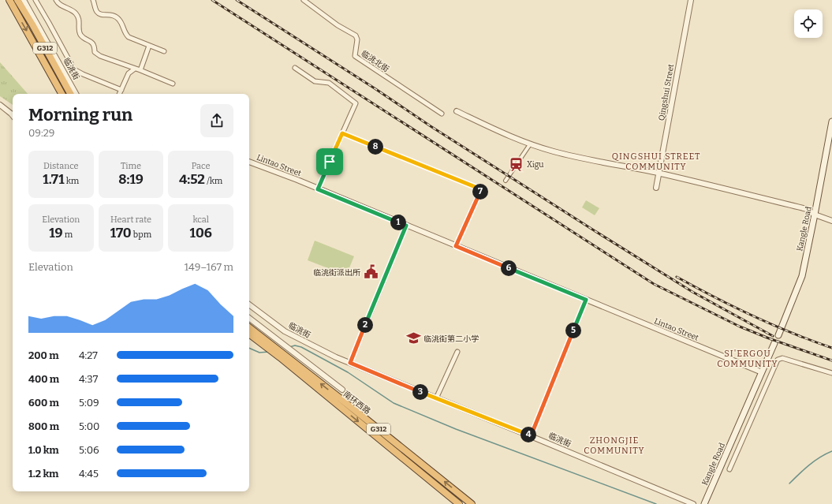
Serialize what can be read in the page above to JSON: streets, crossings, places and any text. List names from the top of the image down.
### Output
{
  "streets": {
    "highway": ["G312", "南环西路"],
    "main road": ["Kangle Road"],
    "street": [
      "临洮北街",
      "临洮街",
      "Qingshui Street",
      "Lintao Street"
    ]
  },
  "crossings": [
    ["Lintao Street", "Kangle Road"]
  ],
  "districts": ["QINGSHUI STREET COMMUNITY", "SI'ERGOU COMMUNITY", "ZHONGJIE COMMUNITY"],
  "places": {
    "station": ["Xigu"],
    "public building": ["临洮街派出所"],
    "school or university": ["临洮街第二小学"]
  },
  "page": {
    "heading": ["Morning run", "09:29"],
    "pins": [
      "8",
      "7",
      "1",
      "6",
      "2",
      "5",
      "3",
      "4"
    ],
    "stats": [
      ["Distance", "1.71 km"],
      ["Time", "8:19"],
      ["Pace", "4:52 /km"],
      ["Elevation", "19 m"],
      ["Heart rate", "170 bpm"],
      ["kcal", "106"]
    ],
    "chart": ["Elevation", "149–167 m"],
    "list": [
      {
        "name": "200 m",
        "note": "4:27"
      },
      {
        "name": "400 m",
        "note": "4:37"
      },
      {
        "name": "600 m",
        "note": "5:09"
      },
      {
        "name": "800 m",
        "note": "5:00"
      },
      {
        "name": "1.0 km",
        "note": "5:06"
      },
      {
        "name": "1.2 km",
        "note": "4:45"
      }
    ]
  }
}
